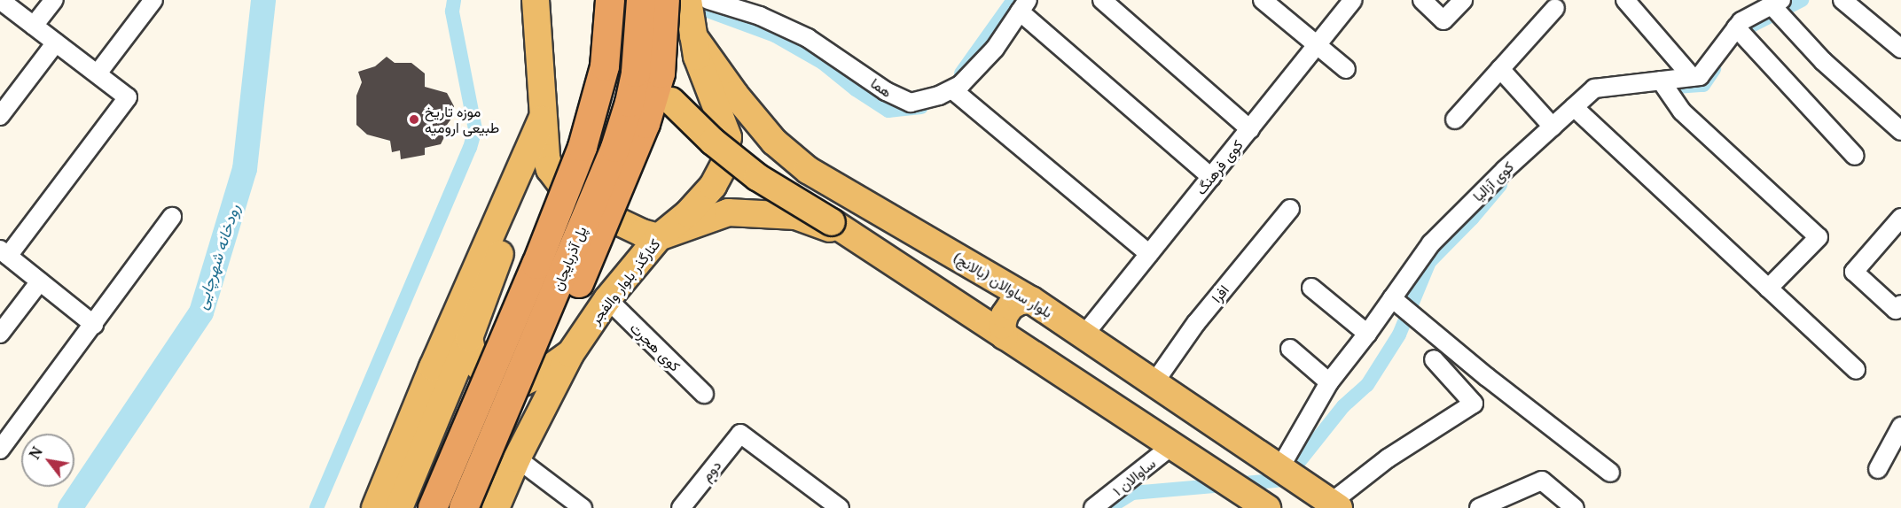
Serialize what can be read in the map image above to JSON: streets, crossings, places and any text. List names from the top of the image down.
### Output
{
  "streets": {
    "highway": ["پل آذربایجان"],
    "main road": ["کنارگذر بلوار والفجر", "بلوار ساوالان (بالانج)"],
    "street": [
      "هما",
      "کوی فرهنگ",
      "کوی آزالیا",
      "افرا",
      "کوی هجرت",
      "دوم",
      "ساوالان ۱"
    ]
  },
  "crossings": [
    ["کوی فرهنگ", "بلوار ساوالان (بالانج)"],
    ["کوی آزالیا", "بلوار ساوالان (بالانج)"],
    ["کنارگذر بلوار والفجر", "بلوار ساوالان (بالانج)"],
    ["کنارگذر بلوار والفجر", "کوی هجرت"],
    ["بلوار ساوالان (بالانج)", "افرا"]
  ],
  "water": ["رودخانه شهرچایی"],
  "places": ["موزه تاریخ طبیعی ارومیه"],
  "north": "top left"
}
